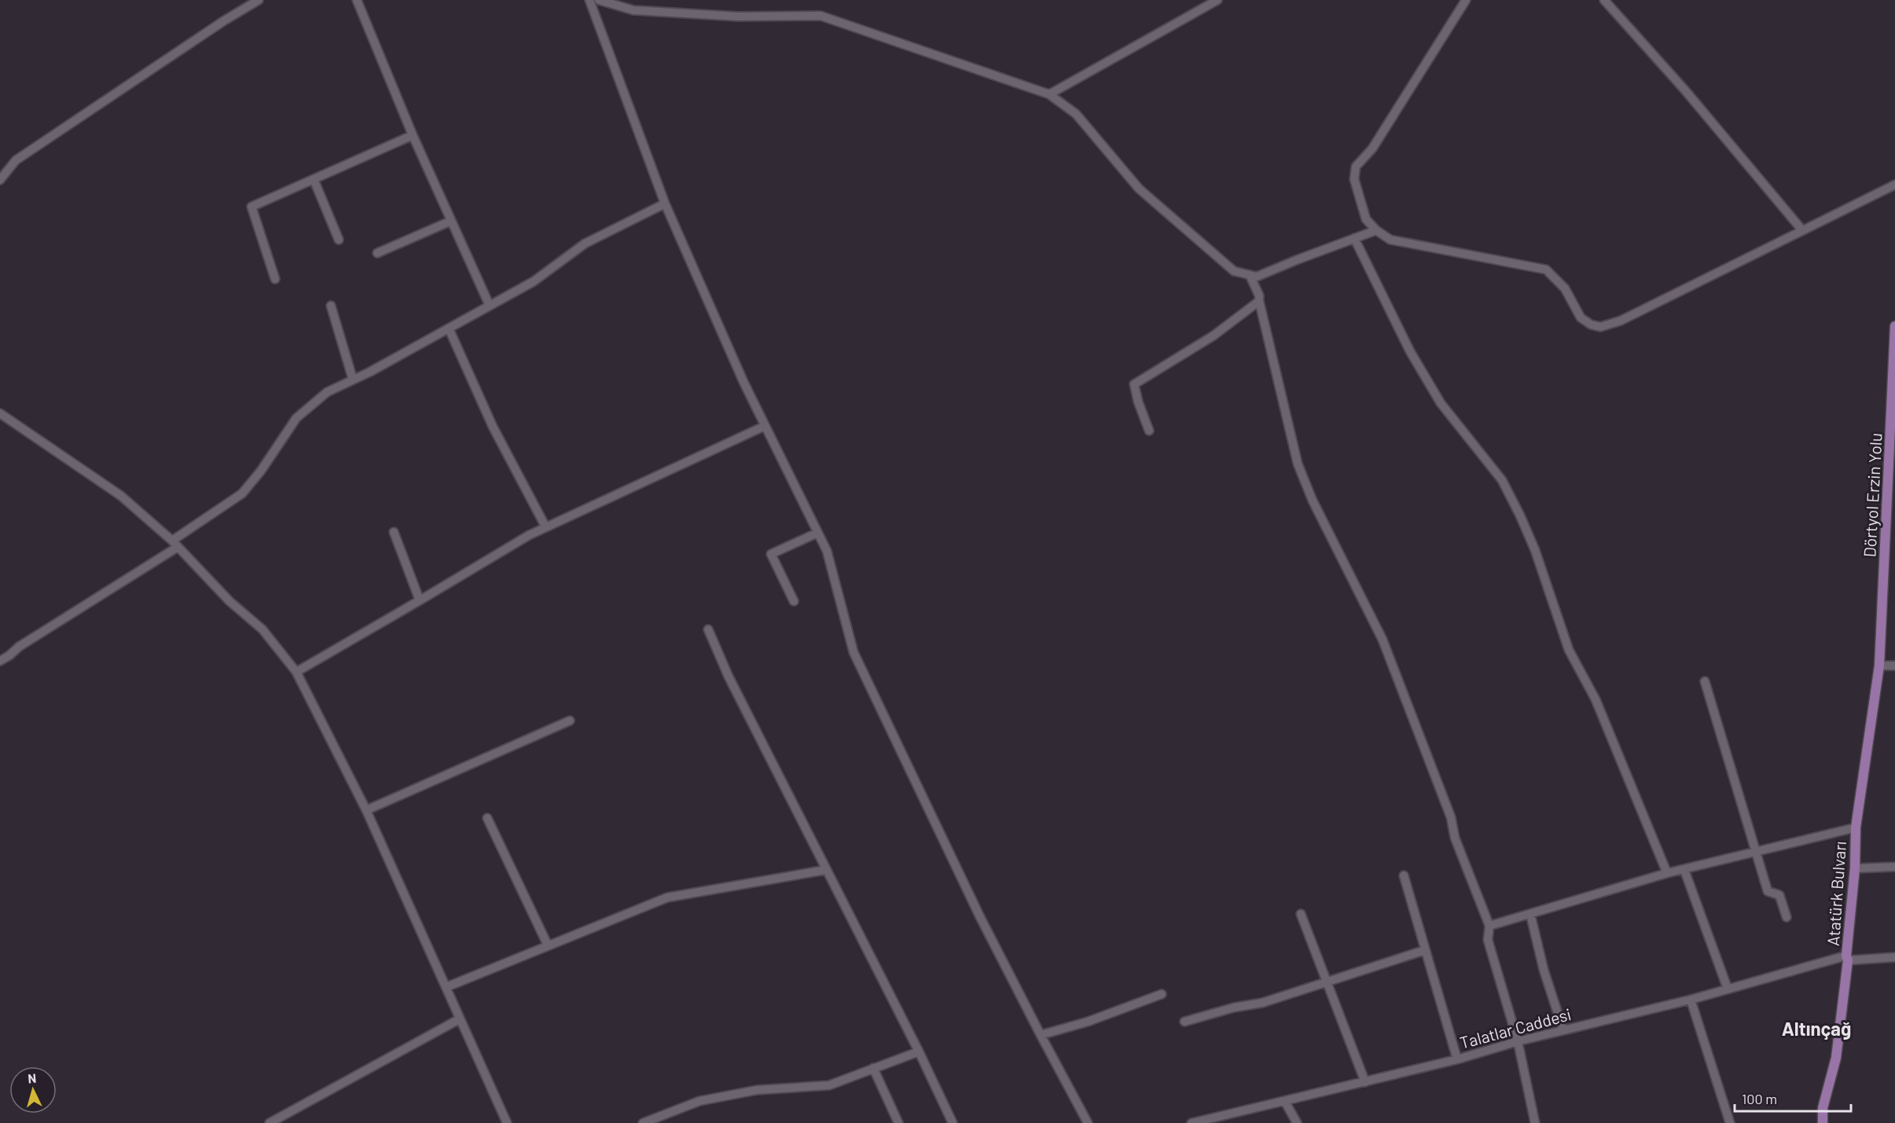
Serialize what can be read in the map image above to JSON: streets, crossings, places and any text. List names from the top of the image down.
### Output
{
  "streets": {
    "main road": ["Dörtyol Erzin Yolu", "Atatürk Bulvarı"],
    "street": ["Talatlar Caddesi"]
  },
  "crossings": [
    ["Dörtyol Erzin Yolu", "Atatürk Bulvarı"],
    ["Atatürk Bulvarı", "Talatlar Caddesi"]
  ],
  "districts": ["Altınçağ"],
  "scale_bar": "100 m",
  "north": "top"
}
